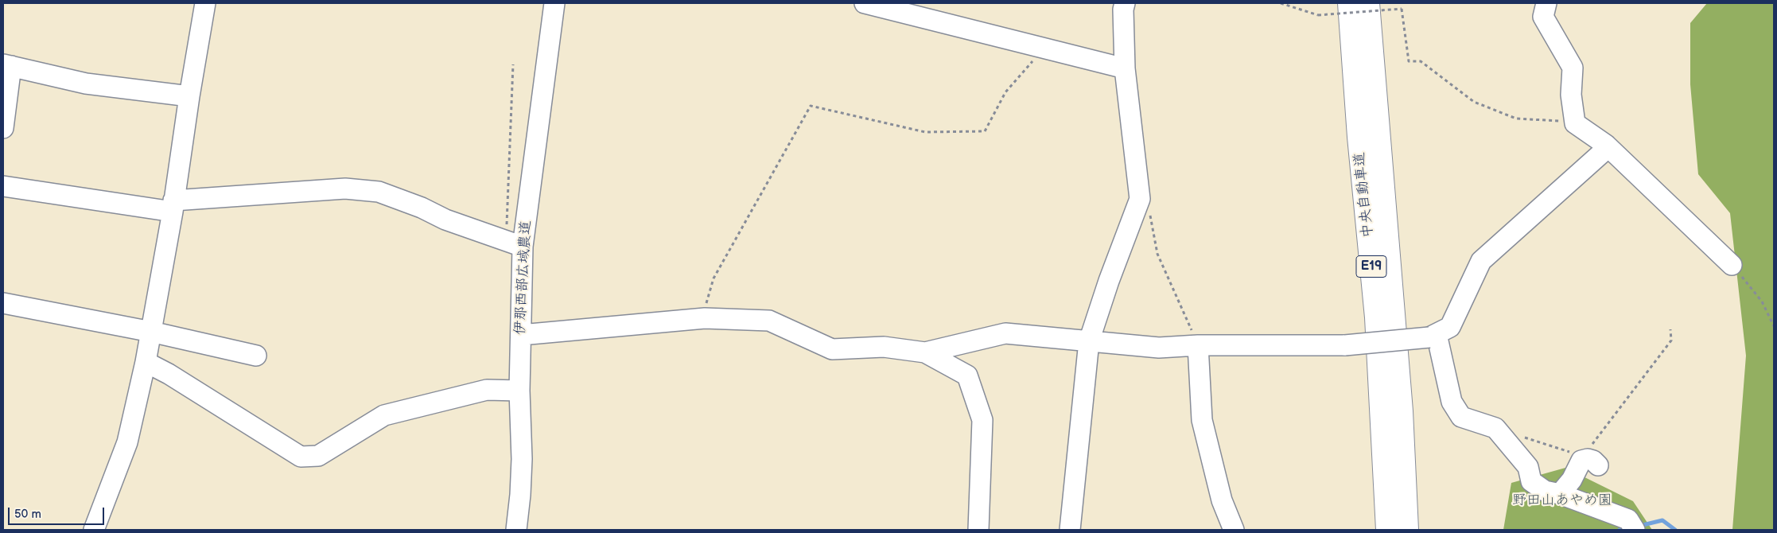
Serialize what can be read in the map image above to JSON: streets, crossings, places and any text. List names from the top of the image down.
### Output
{
  "streets": {
    "highway": ["中央自動車道", "E19"],
    "street": ["伊那西部広域農道"]
  },
  "parks": ["野田山あやめ園"],
  "scale_bar": "50 m"
}
